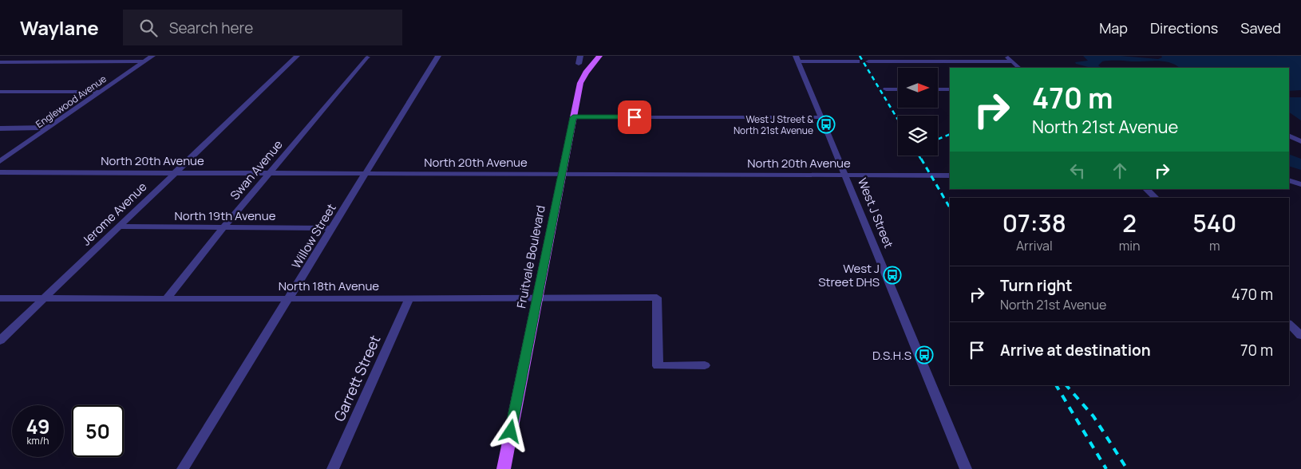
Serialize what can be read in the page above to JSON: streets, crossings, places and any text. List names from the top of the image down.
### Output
{
  "streets": {
    "main road": ["Fruitvale Boulevard"],
    "street": [
      "Englewood Avenue",
      "North 20th Avenue",
      "Swan Avenue",
      "West J Street",
      "Jerome Avenue",
      "North 19th Avenue",
      "Willow Street",
      "North 18th Avenue",
      "Garrett Street"
    ]
  },
  "crossings": [
    ["North 20th Avenue", "Swan Avenue"],
    ["North 20th Avenue", "West J Street"],
    ["North 20th Avenue", "Jerome Avenue"],
    ["North 20th Avenue", "Willow Street"],
    ["North 20th Avenue", "Fruitvale Boulevard"],
    ["Swan Avenue", "North 19th Avenue"],
    ["Swan Avenue", "North 18th Avenue"],
    ["Jerome Avenue", "North 19th Avenue"],
    ["Jerome Avenue", "North 18th Avenue"],
    ["North 19th Avenue", "Willow Street"],
    ["Willow Street", "North 18th Avenue"],
    ["Fruitvale Boulevard", "North 18th Avenue"],
    ["North 18th Avenue", "Garrett Street"]
  ],
  "places": {
    "bus stop": ["West J Street & North 21st Avenue", "West J Street DHS", "D.S.H.S"]
  },
  "north": "right",
  "page": {
    "header": "Waylane",
    "search": "Search here",
    "nav": ["Map", "Directions", "Saved"],
    "turn": ["470 m", "North 21st Avenue"],
    "eta": [
      "07:38",
      "Arrival",
      "2",
      "min",
      "540",
      "m"
    ],
    "list": [
      {
        "name": "Turn right",
        "note": "North 21st Avenue",
        "value": "470 m"
      },
      {
        "name": "Arrive at destination",
        "value": "70 m"
      }
    ],
    "speed": "49 km/h",
    "limit": "50"
  }
}
